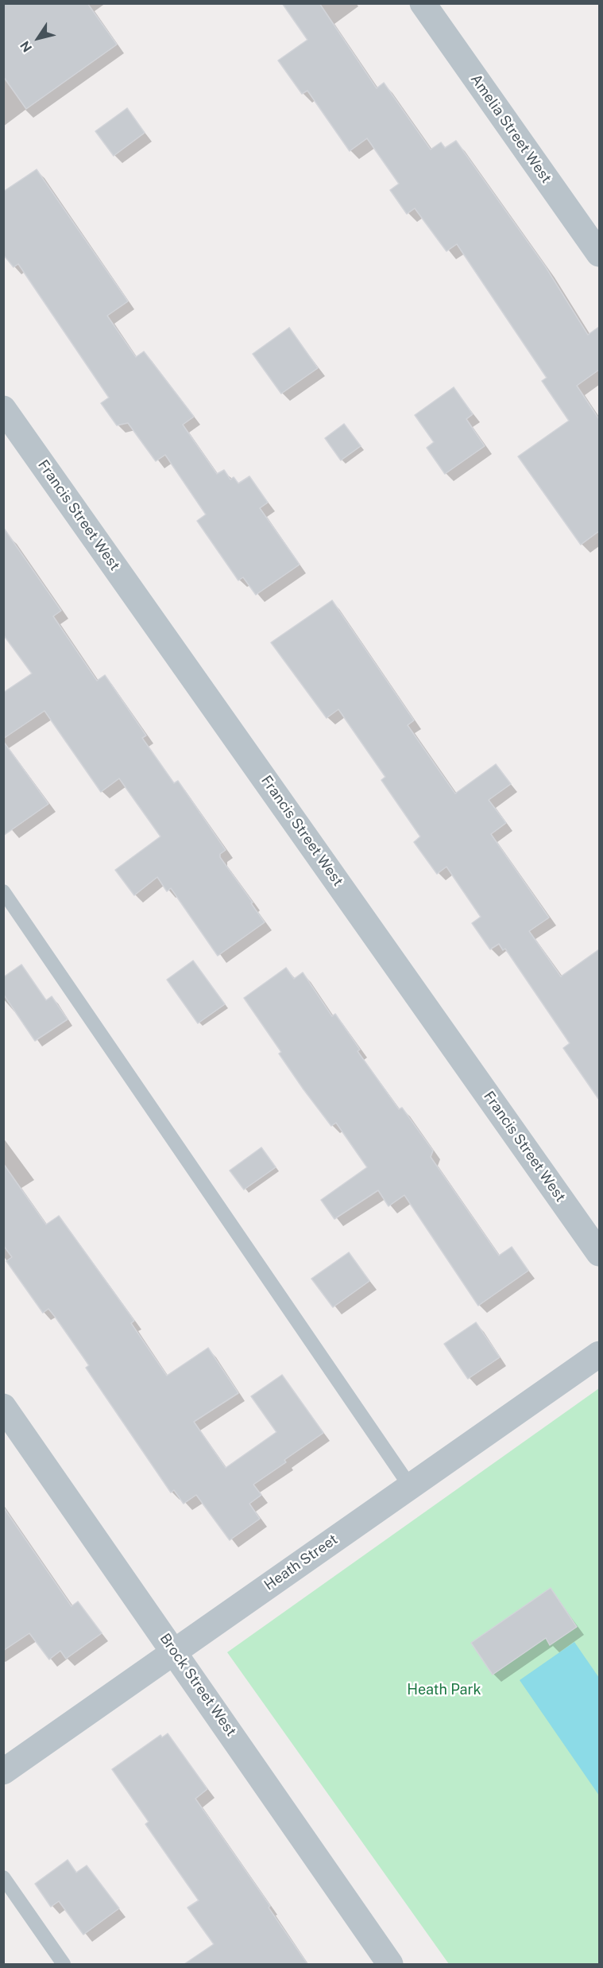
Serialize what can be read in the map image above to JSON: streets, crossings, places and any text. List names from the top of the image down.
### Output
{
  "streets": {
    "street": [
      "Amelia Street West",
      "Francis Street West",
      "Heath Street",
      "Brock Street West"
    ]
  },
  "crossings": [
    ["Heath Street", "Brock Street West"]
  ],
  "parks": ["Heath Park"],
  "north": "bottom left"
}
